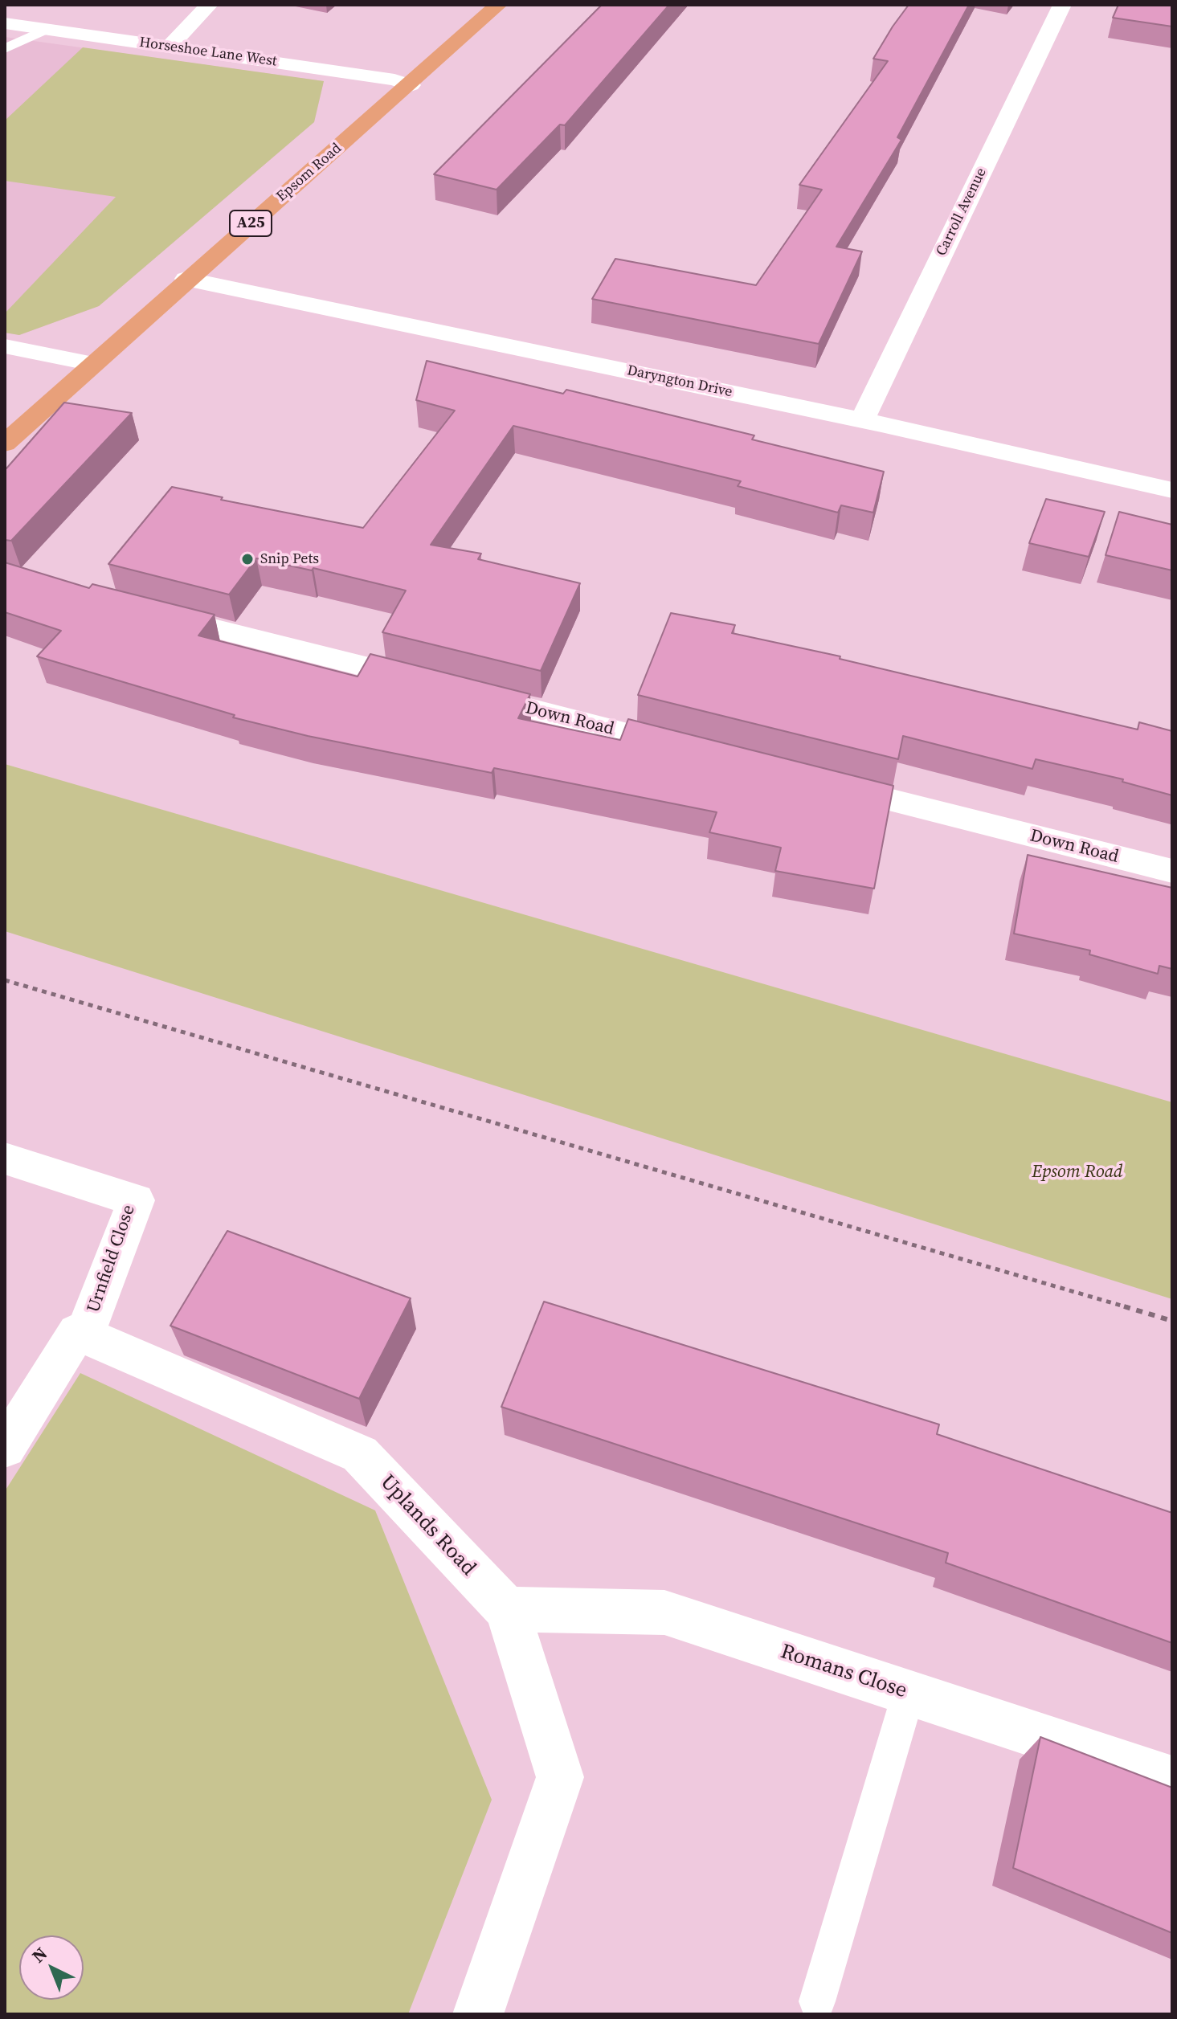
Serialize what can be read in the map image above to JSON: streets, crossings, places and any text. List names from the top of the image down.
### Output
{
  "streets": {
    "main road": ["Epsom Road", "A25"],
    "street": [
      "Horseshoe Lane West",
      "Carroll Avenue",
      "Daryngton Drive",
      "Down Road",
      "Urnfield Close",
      "Uplands Road",
      "Romans Close"
    ]
  },
  "crossings": [
    ["Horseshoe Lane West", "Epsom Road"],
    ["Epsom Road", "Daryngton Drive"],
    ["Carroll Avenue", "Daryngton Drive"],
    ["Urnfield Close", "Uplands Road"],
    ["Uplands Road", "Romans Close"]
  ],
  "parks": ["Epsom Road"],
  "places": ["Snip Pets"],
  "north": "top left"
}
